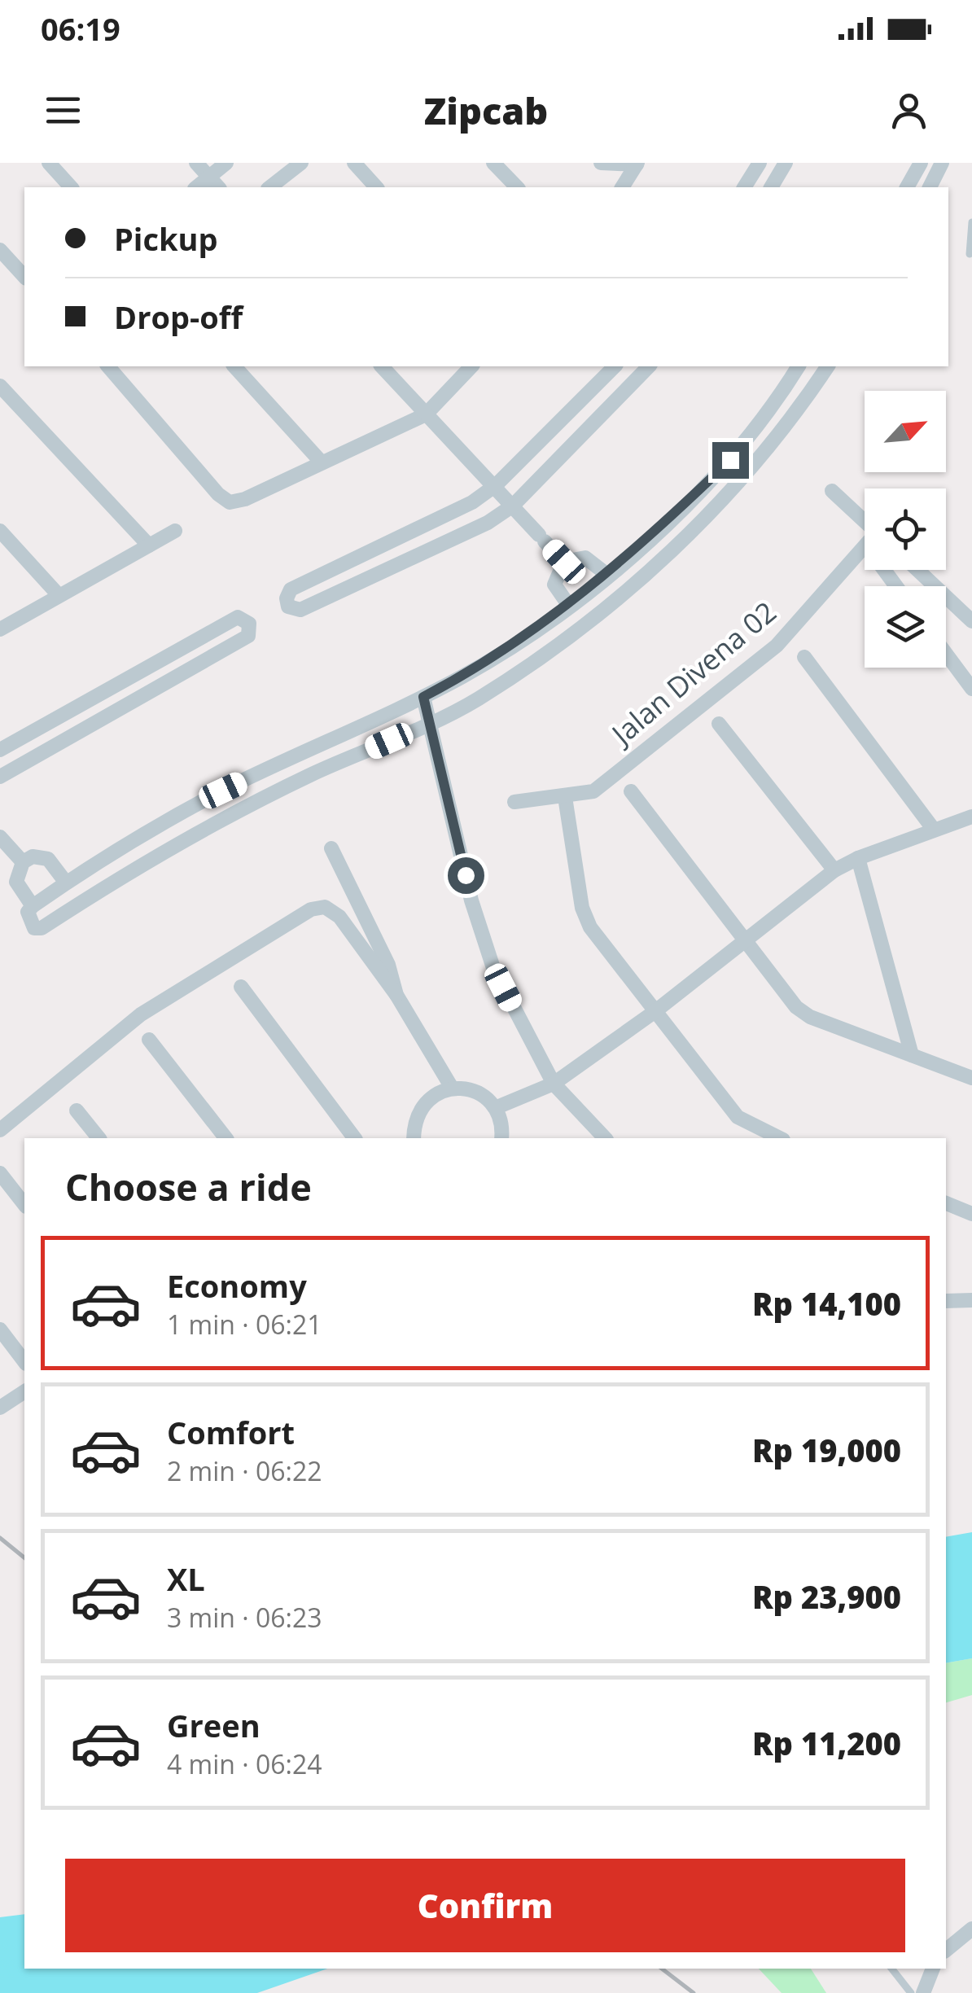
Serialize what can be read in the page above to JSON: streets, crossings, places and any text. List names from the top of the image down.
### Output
{
  "streets": {
    "street": ["Jalan Divena 02"]
  },
  "north": "top right",
  "page": {
    "status": "06:19",
    "header": "Zipcab",
    "banner": ["Pickup", "Drop-off"],
    "heading": "Choose a ride",
    "list": [
      {
        "name": "Economy",
        "note": "1 min · 06:21",
        "value": "Rp 14,100"
      },
      {
        "name": "Comfort",
        "note": "2 min · 06:22",
        "value": "Rp 19,000"
      },
      {
        "name": "XL",
        "note": "3 min · 06:23",
        "value": "Rp 23,900"
      },
      {
        "name": "Green",
        "note": "4 min · 06:24",
        "value": "Rp 11,200"
      }
    ],
    "buttons": "Confirm"
  }
}
